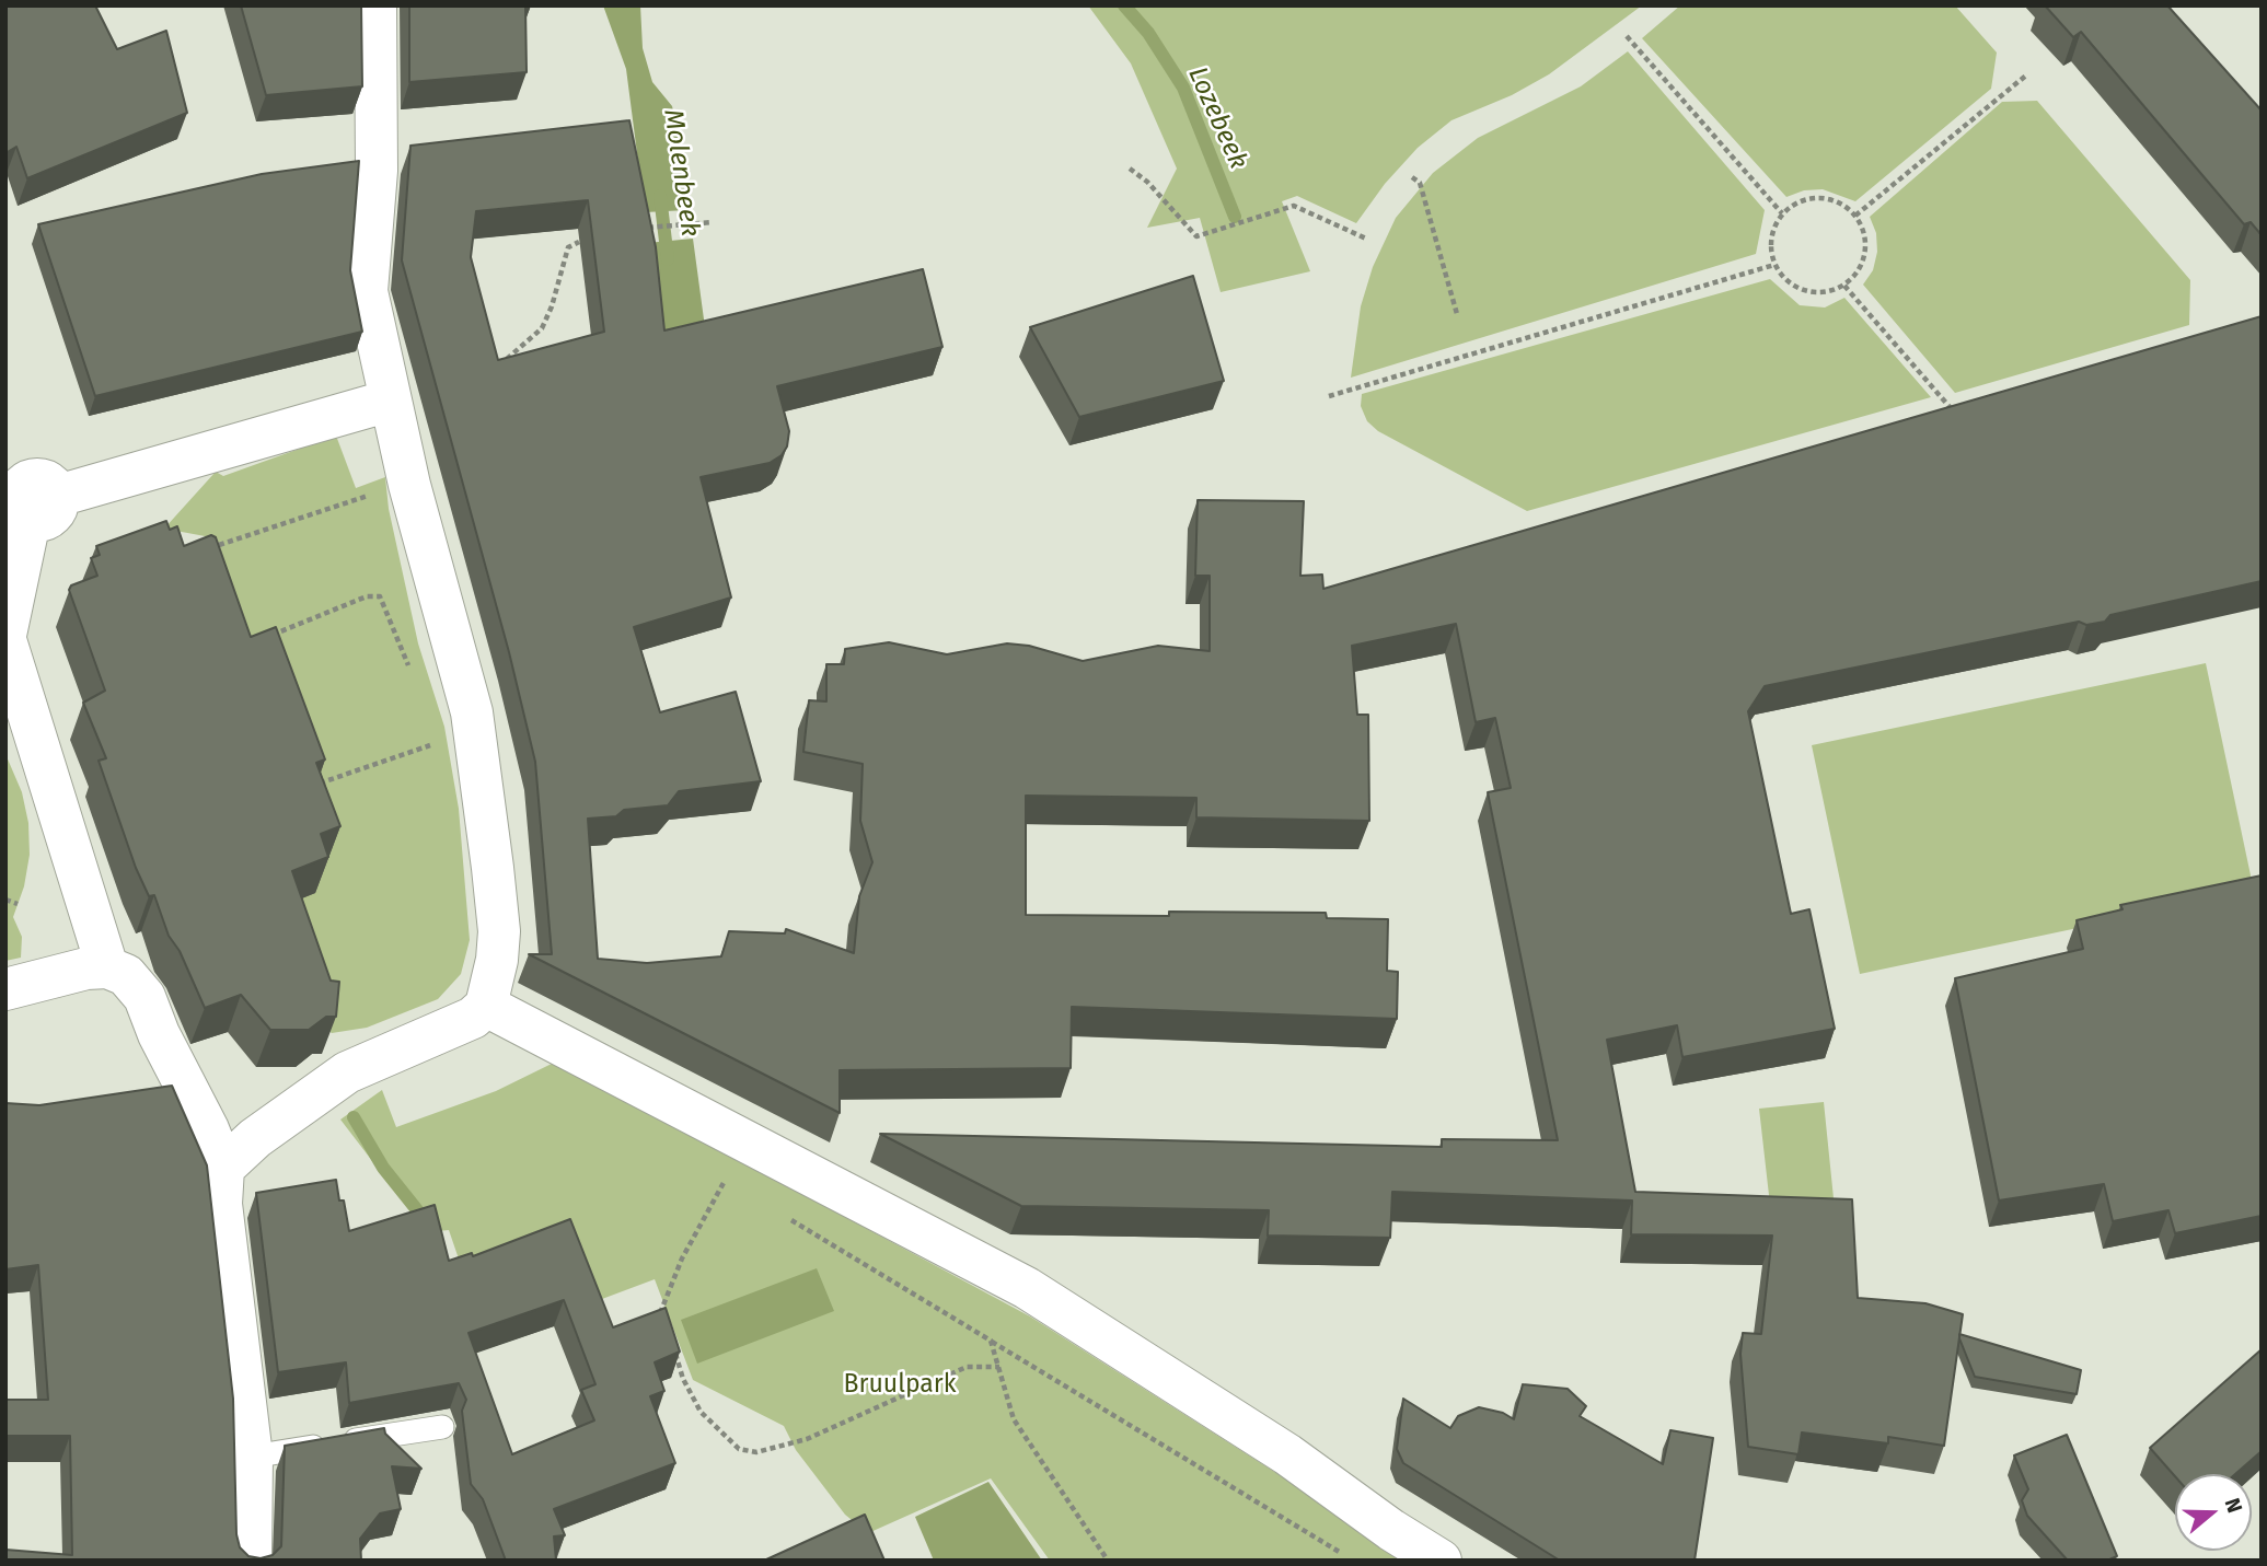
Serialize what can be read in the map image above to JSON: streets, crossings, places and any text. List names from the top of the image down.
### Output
{
  "water": ["Lozebeek", "Molenbeek"],
  "parks": ["Bruulpark"],
  "north": "right"
}
